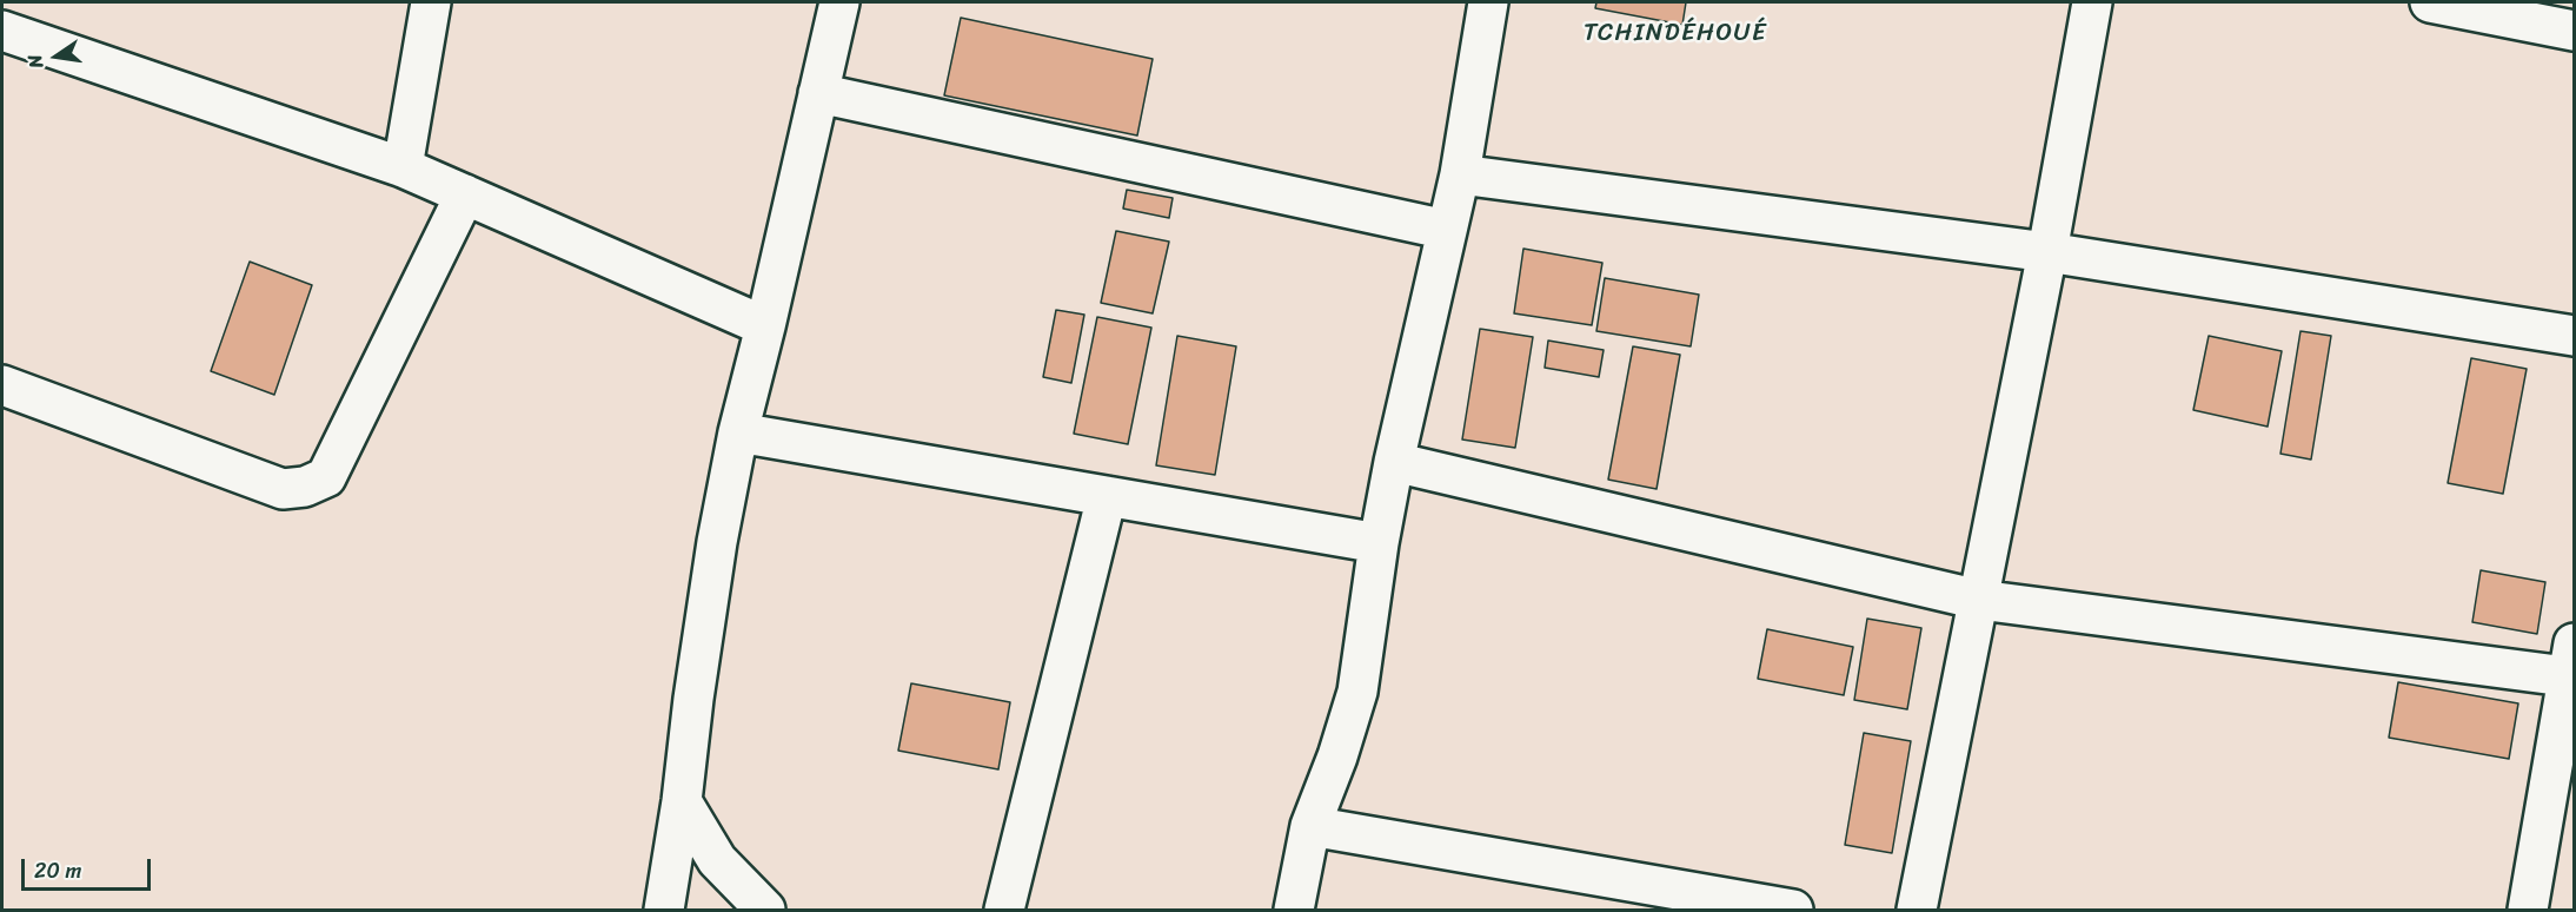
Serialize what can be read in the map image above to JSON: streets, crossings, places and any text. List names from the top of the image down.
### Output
{
  "districts": ["TCHINDÉHOUÉ"],
  "scale_bar": "20 m",
  "north": "left"
}
